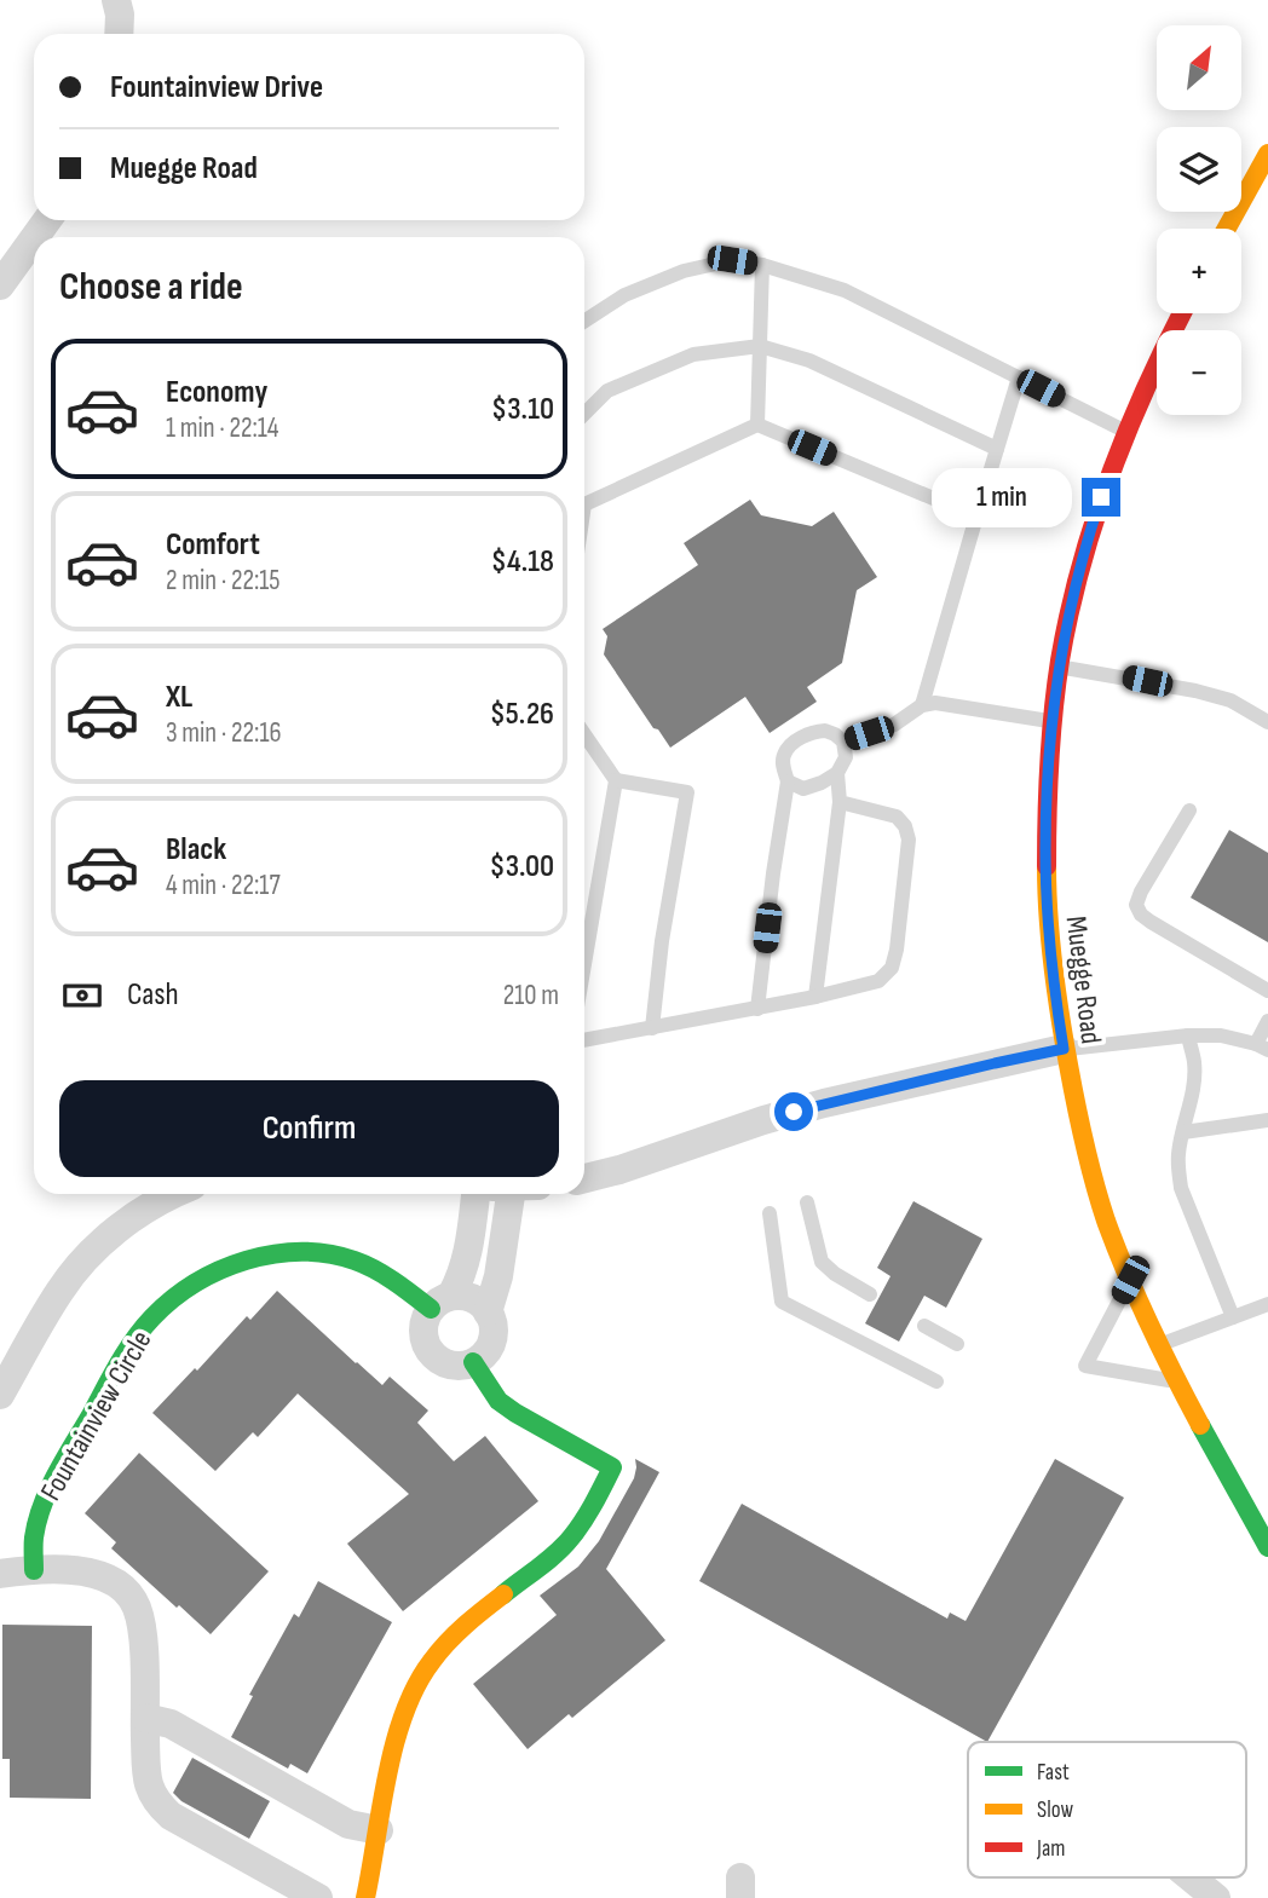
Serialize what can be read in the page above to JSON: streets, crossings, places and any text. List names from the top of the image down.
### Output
{
  "streets": {
    "main road": ["Muegge Road", "Fountainview Circle"]
  },
  "legend": ["Fast", "Slow", "Jam"],
  "north": "top right",
  "page": {
    "map_buttons": ["+", "−"],
    "banner": ["Fountainview Drive", "Muegge Road"],
    "heading": "Choose a ride",
    "list": [
      {
        "name": "Economy",
        "note": "1 min · 22:14",
        "value": "$3.10"
      },
      {
        "name": "Comfort",
        "note": "2 min · 22:15",
        "value": "$4.18"
      },
      {
        "name": "XL",
        "note": "3 min · 22:16",
        "value": "$5.26"
      },
      {
        "name": "Black",
        "note": "4 min · 22:17",
        "value": "$3.00"
      }
    ],
    "bubble": "1 min",
    "pay": ["Cash", "210 m"],
    "buttons": "Confirm"
  }
}
